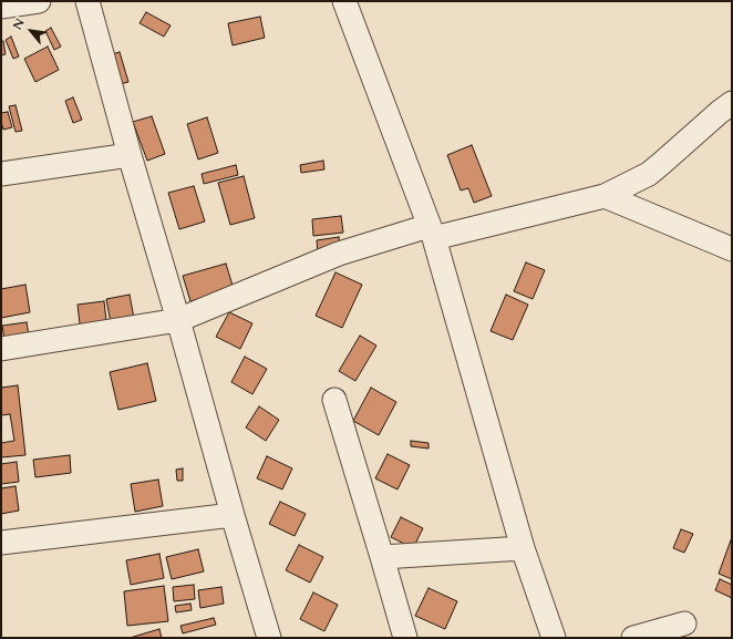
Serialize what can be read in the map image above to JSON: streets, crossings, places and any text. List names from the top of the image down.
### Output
{
  "north": "top left"
}
